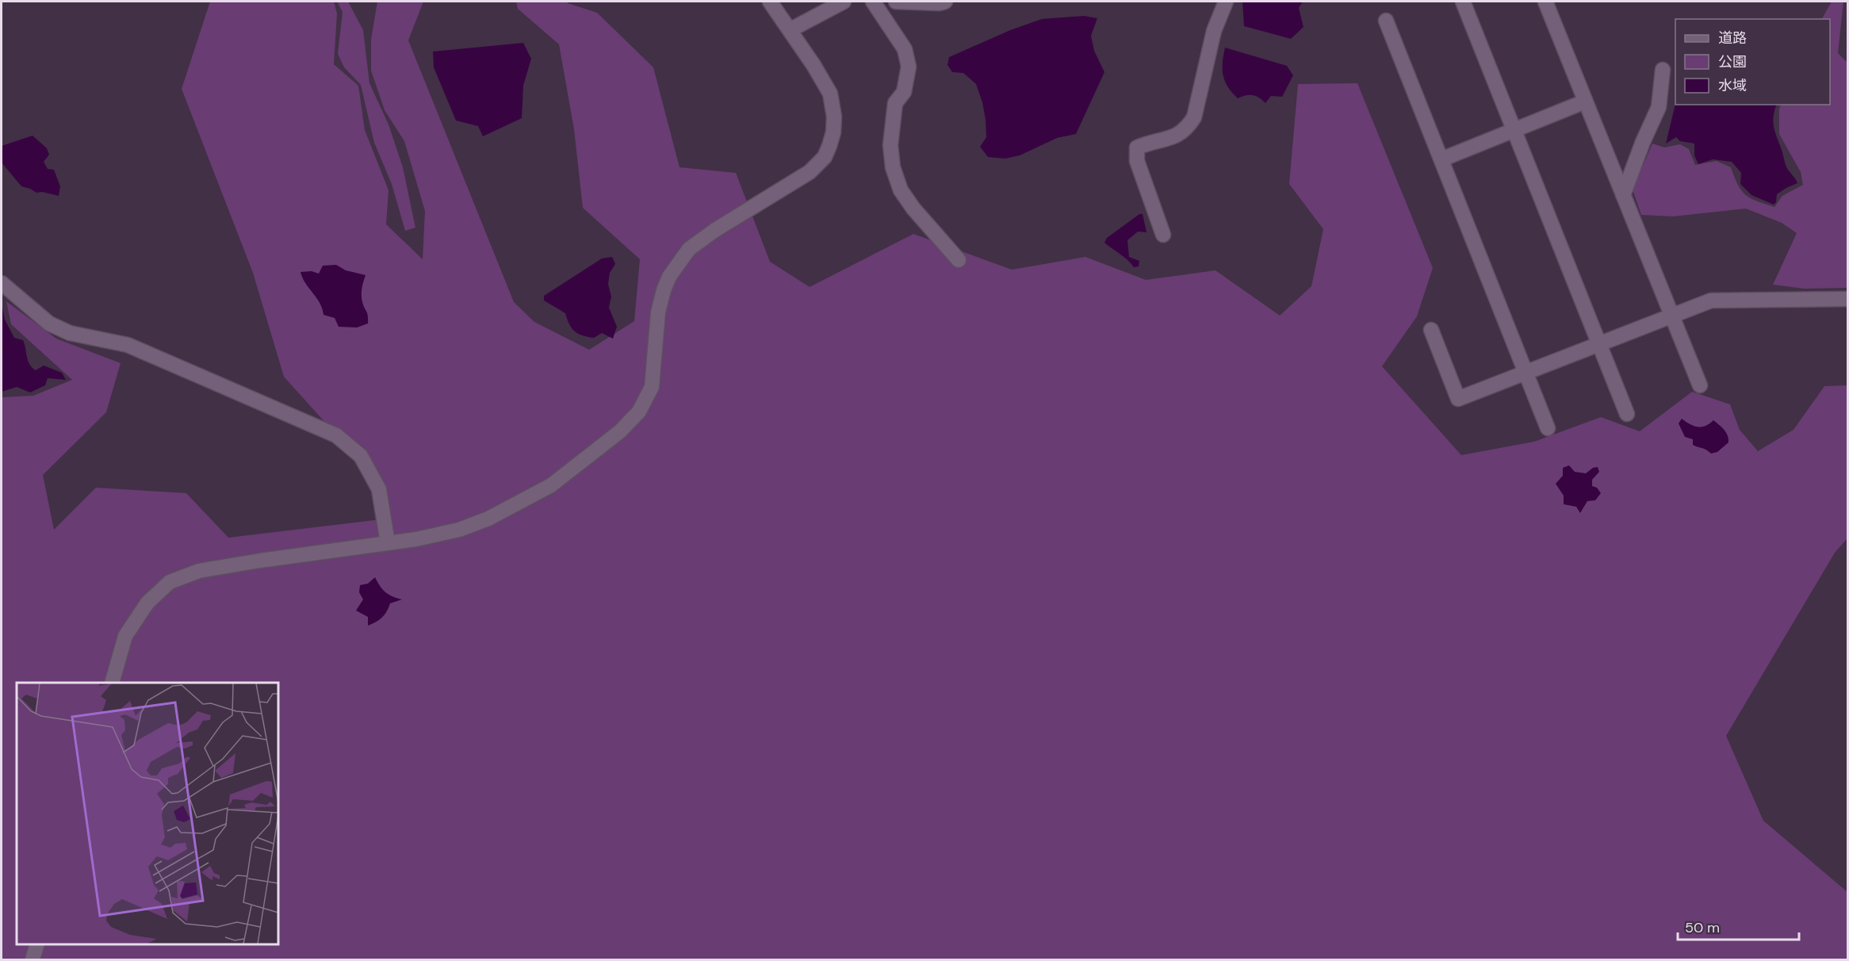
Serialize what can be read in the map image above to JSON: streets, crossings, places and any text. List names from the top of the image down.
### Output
{
  "legend": ["道路", "公園", "水域"],
  "scale_bar": "50 m"
}
